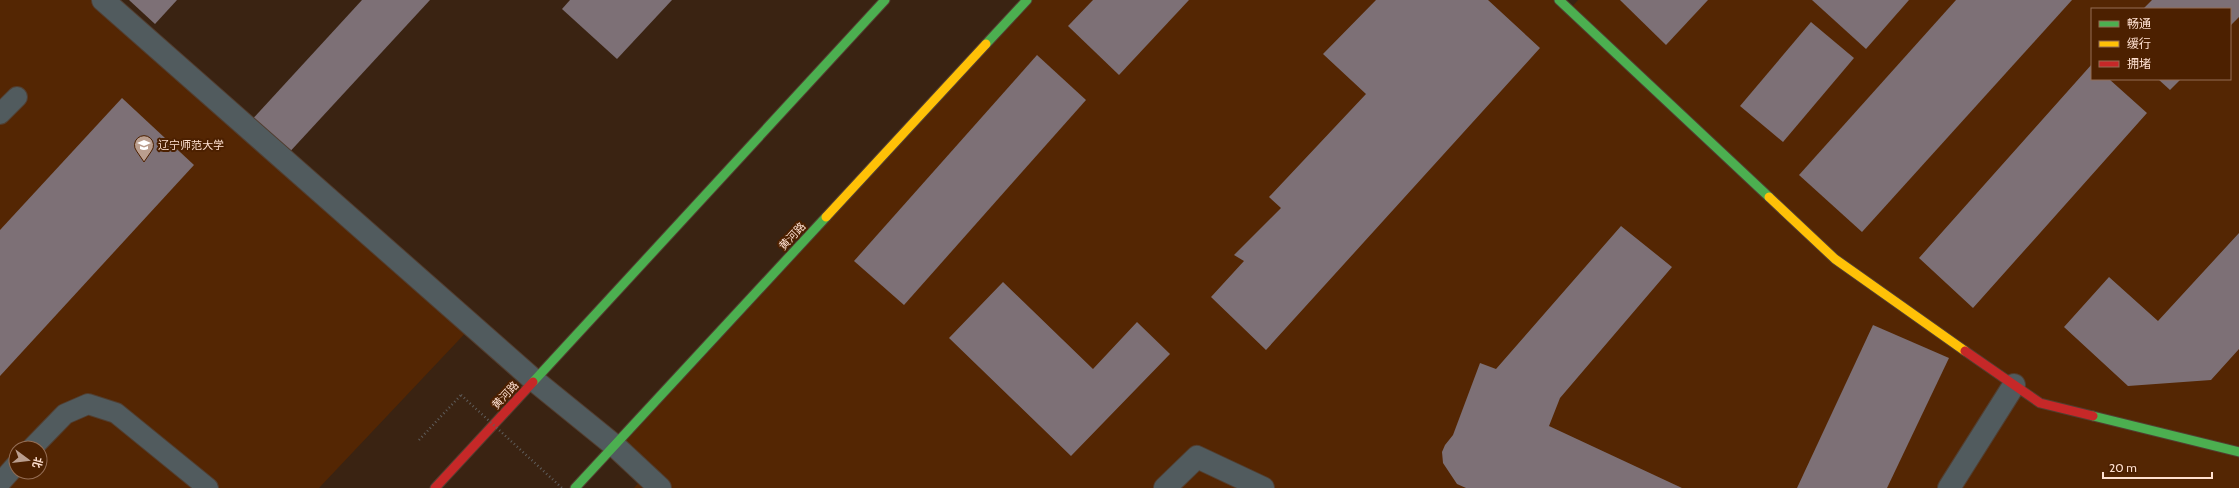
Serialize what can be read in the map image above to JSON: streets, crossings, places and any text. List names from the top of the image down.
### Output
{
  "streets": {
    "main road": ["黄河路"]
  },
  "places": {
    "school or university": ["辽宁师范大学"]
  },
  "legend": ["畅通", "缓行", "拥堵"],
  "scale_bar": "20 m",
  "north": "right"
}
